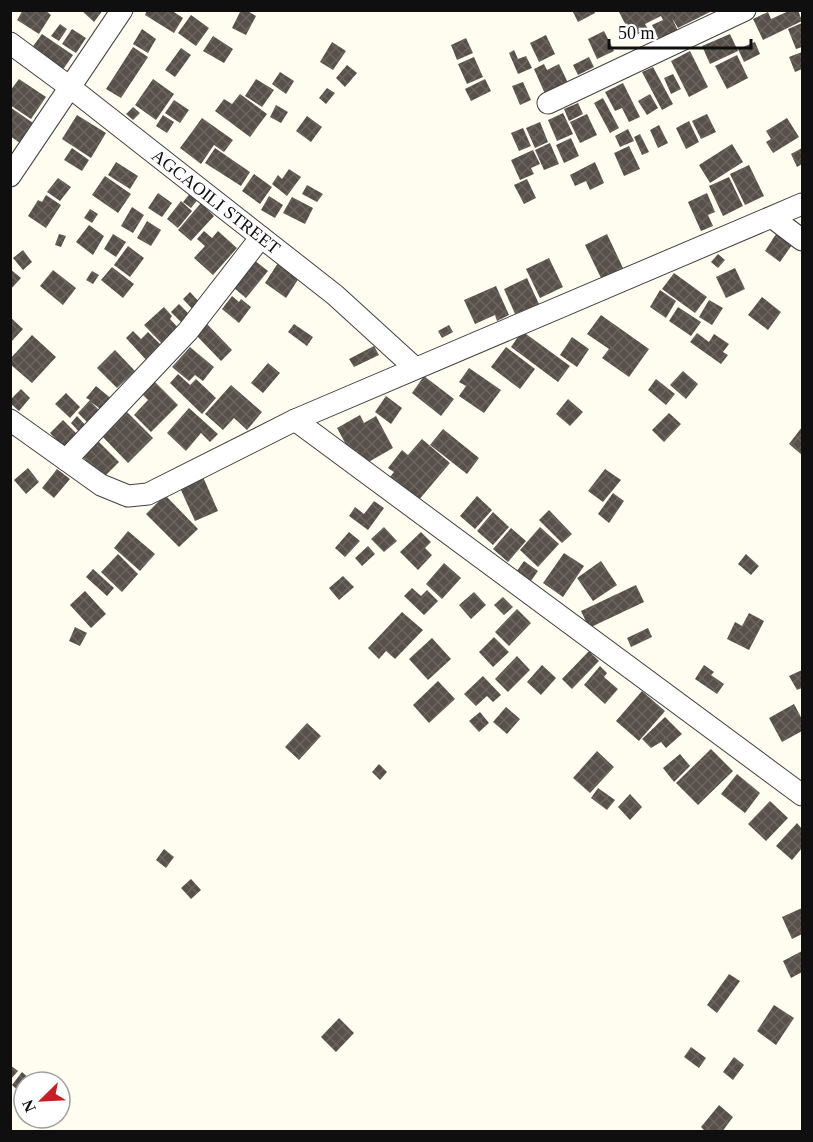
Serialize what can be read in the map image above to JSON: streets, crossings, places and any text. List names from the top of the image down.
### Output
{
  "streets": {
    "street": ["AGCAOILI STREET"]
  },
  "scale_bar": "50 m",
  "north": "bottom left"
}
